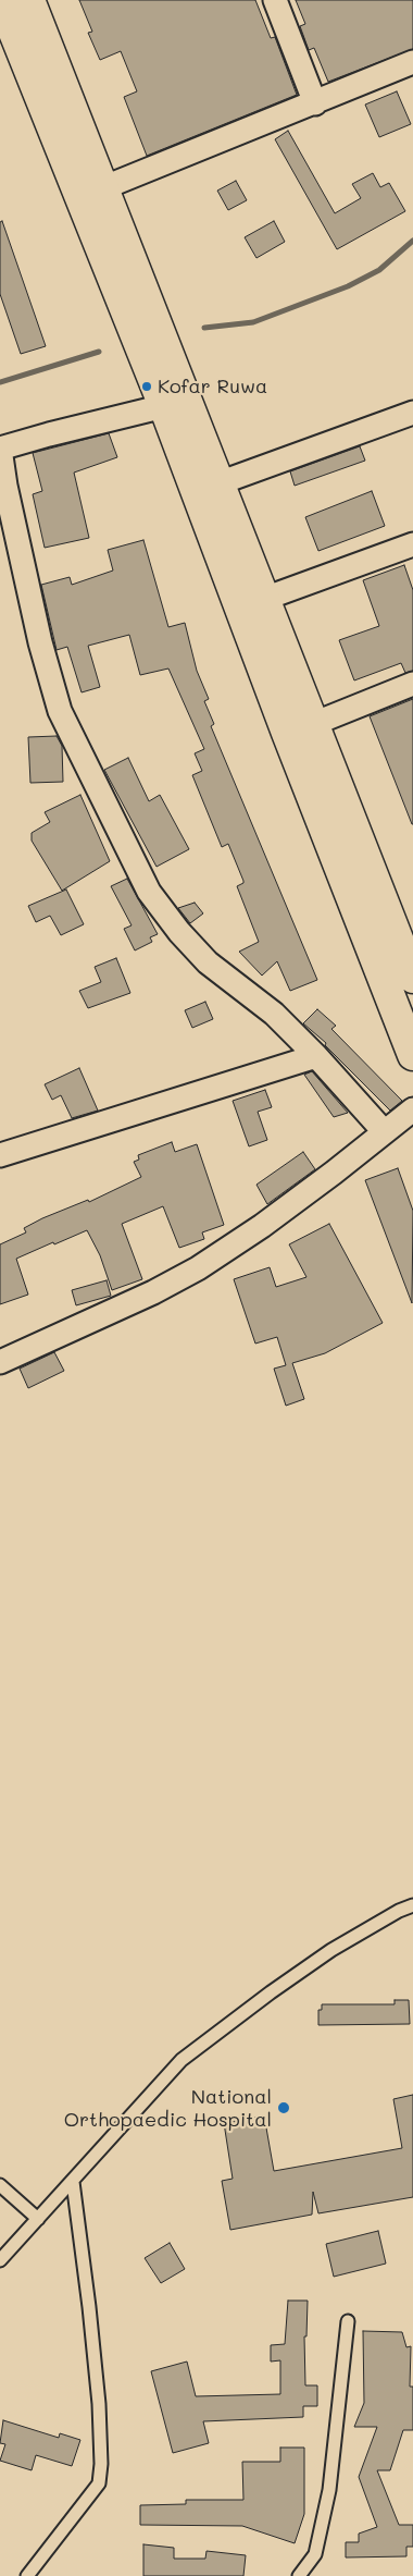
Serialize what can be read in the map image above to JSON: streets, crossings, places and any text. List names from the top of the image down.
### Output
{
  "places": ["Kofar Ruwa", "National Orthopaedic Hospital"]
}
